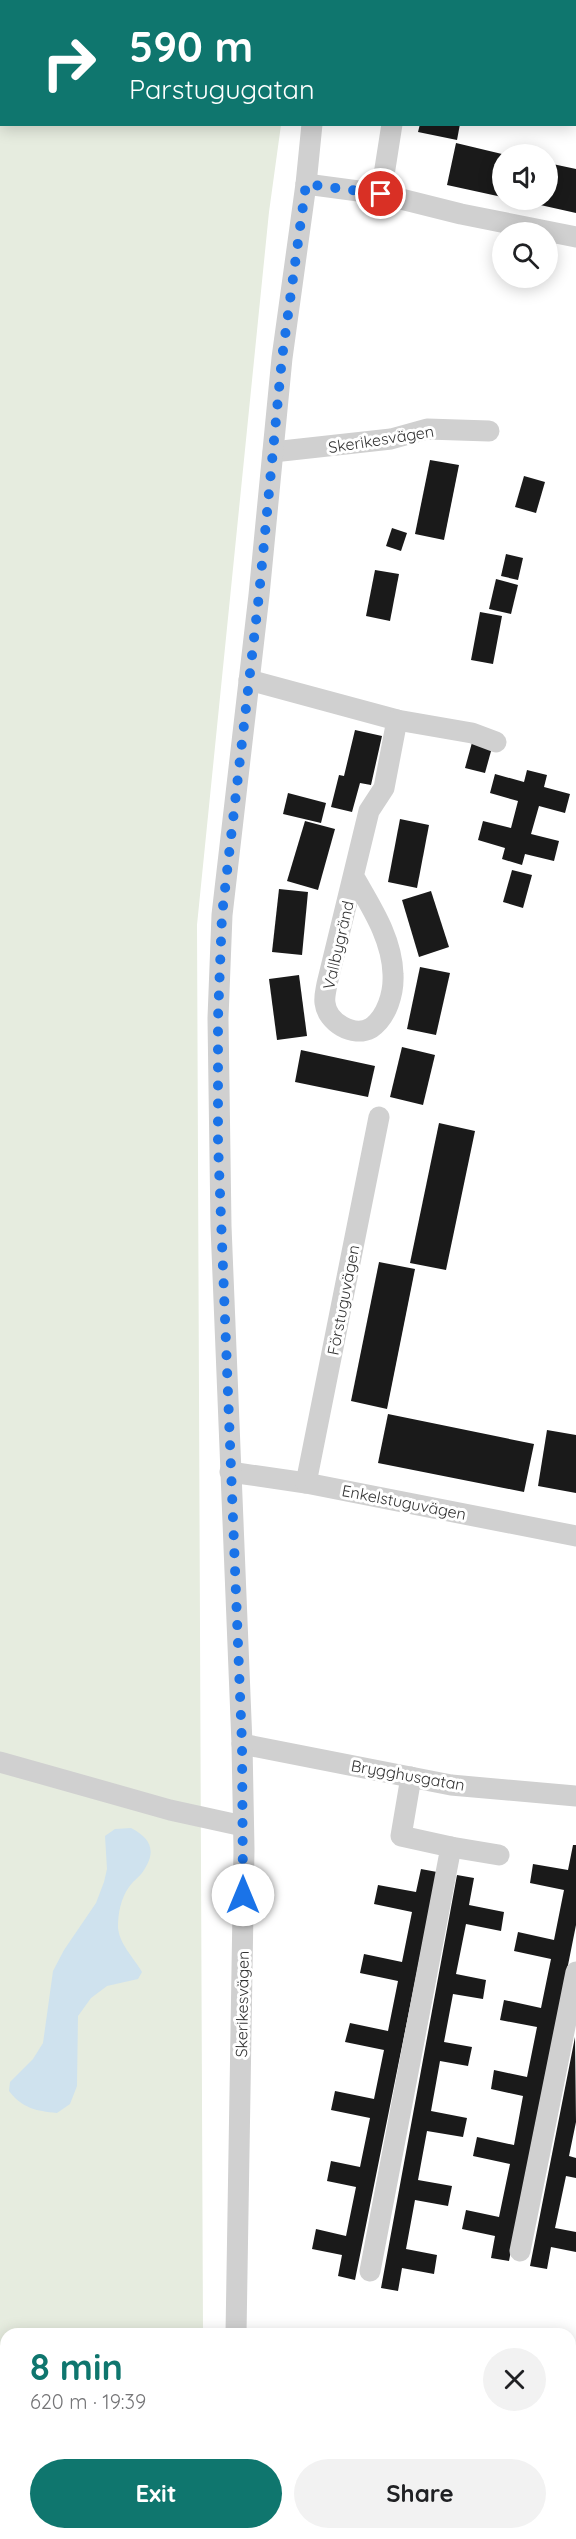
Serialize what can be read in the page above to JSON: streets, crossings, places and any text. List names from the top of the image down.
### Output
{
  "streets": {
    "street": [
      "Skerikesvägen",
      "Vallbygränd",
      "Förstuguvägen",
      "Enkelstuguvägen",
      "Brygghusgatan"
    ]
  },
  "crossings": [
    ["Skerikesvägen", "Enkelstuguvägen"],
    ["Skerikesvägen", "Brygghusgatan"],
    ["Förstuguvägen", "Enkelstuguvägen"]
  ],
  "page": {
    "turn": ["590 m", "Parstugugatan"],
    "heading": ["8 min", "620 m · 19:39"],
    "buttons": ["Exit", "Share"]
  }
}
